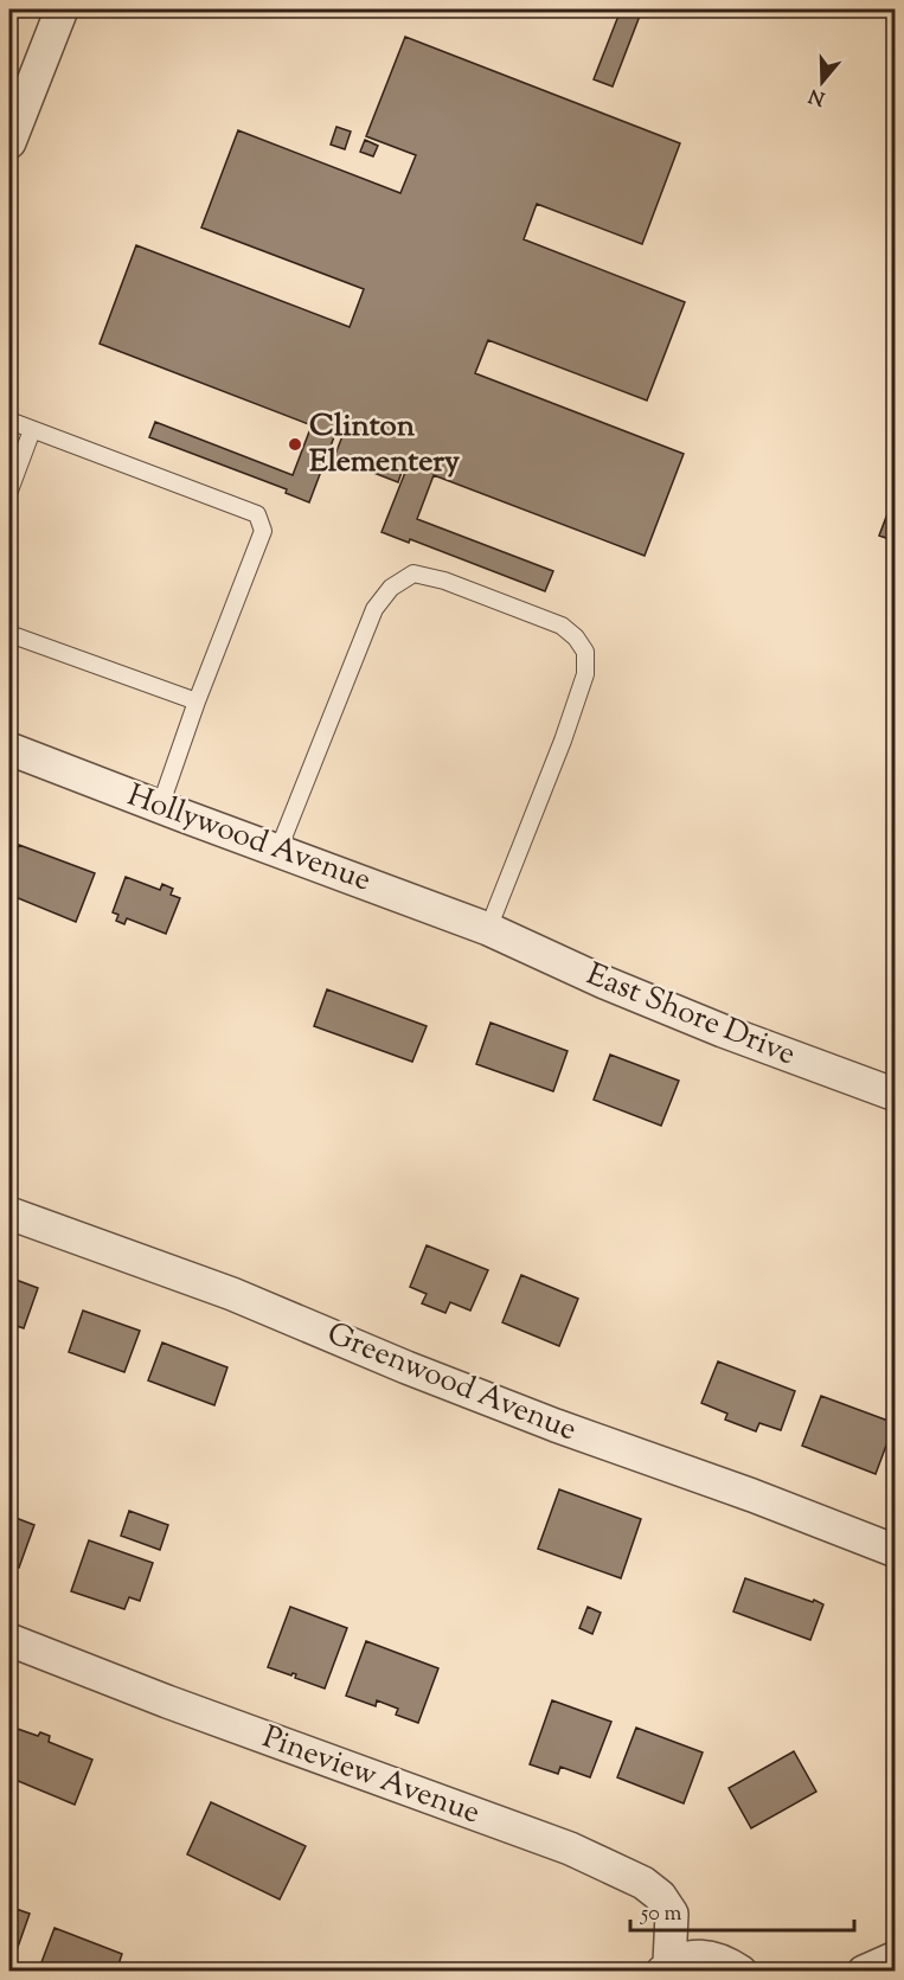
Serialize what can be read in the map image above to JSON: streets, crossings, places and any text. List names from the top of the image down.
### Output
{
  "streets": {
    "street": [
      "Hollywood Avenue",
      "East Shore Drive",
      "Greenwood Avenue",
      "Pineview Avenue"
    ]
  },
  "crossings": [
    ["Hollywood Avenue", "East Shore Drive"]
  ],
  "places": ["Clinton Elementery"],
  "scale_bar": "50 m",
  "north": "bottom"
}
